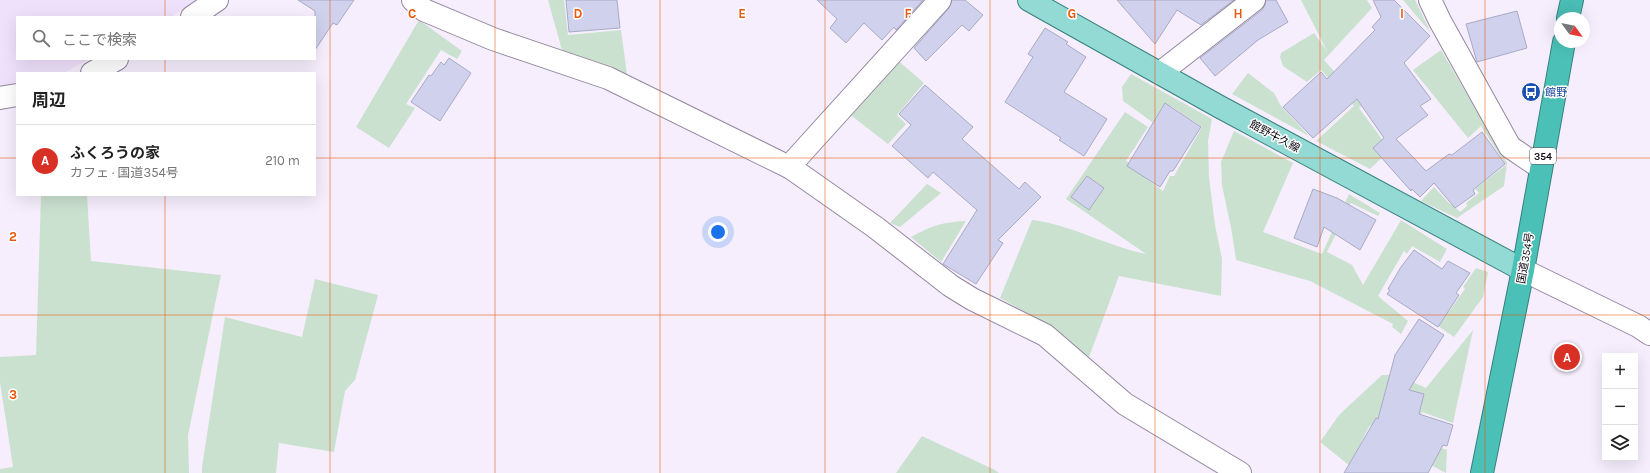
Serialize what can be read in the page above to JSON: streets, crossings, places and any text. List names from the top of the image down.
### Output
{
  "streets": {
    "highway": ["354", "国道354号"],
    "main road": ["館野牛久線"]
  },
  "crossings": [
    ["館野牛久線", "国道354号"]
  ],
  "places": {
    "bus stop": ["館野"]
  },
  "north": "bottom right",
  "page": {
    "search": "ここで検索",
    "heading": "周辺",
    "list": [
      {
        "mark": "A",
        "name": "ふくろうの家",
        "note": "カフェ · 国道354号",
        "value": "210 m"
      }
    ],
    "pins": "A",
    "map_buttons": ["+", "−"]
  },
  "grid": {
    "columns": [
      "C",
      "D",
      "E",
      "F",
      "G",
      "H",
      "I"
    ],
    "rows": ["2", "3"]
  }
}
